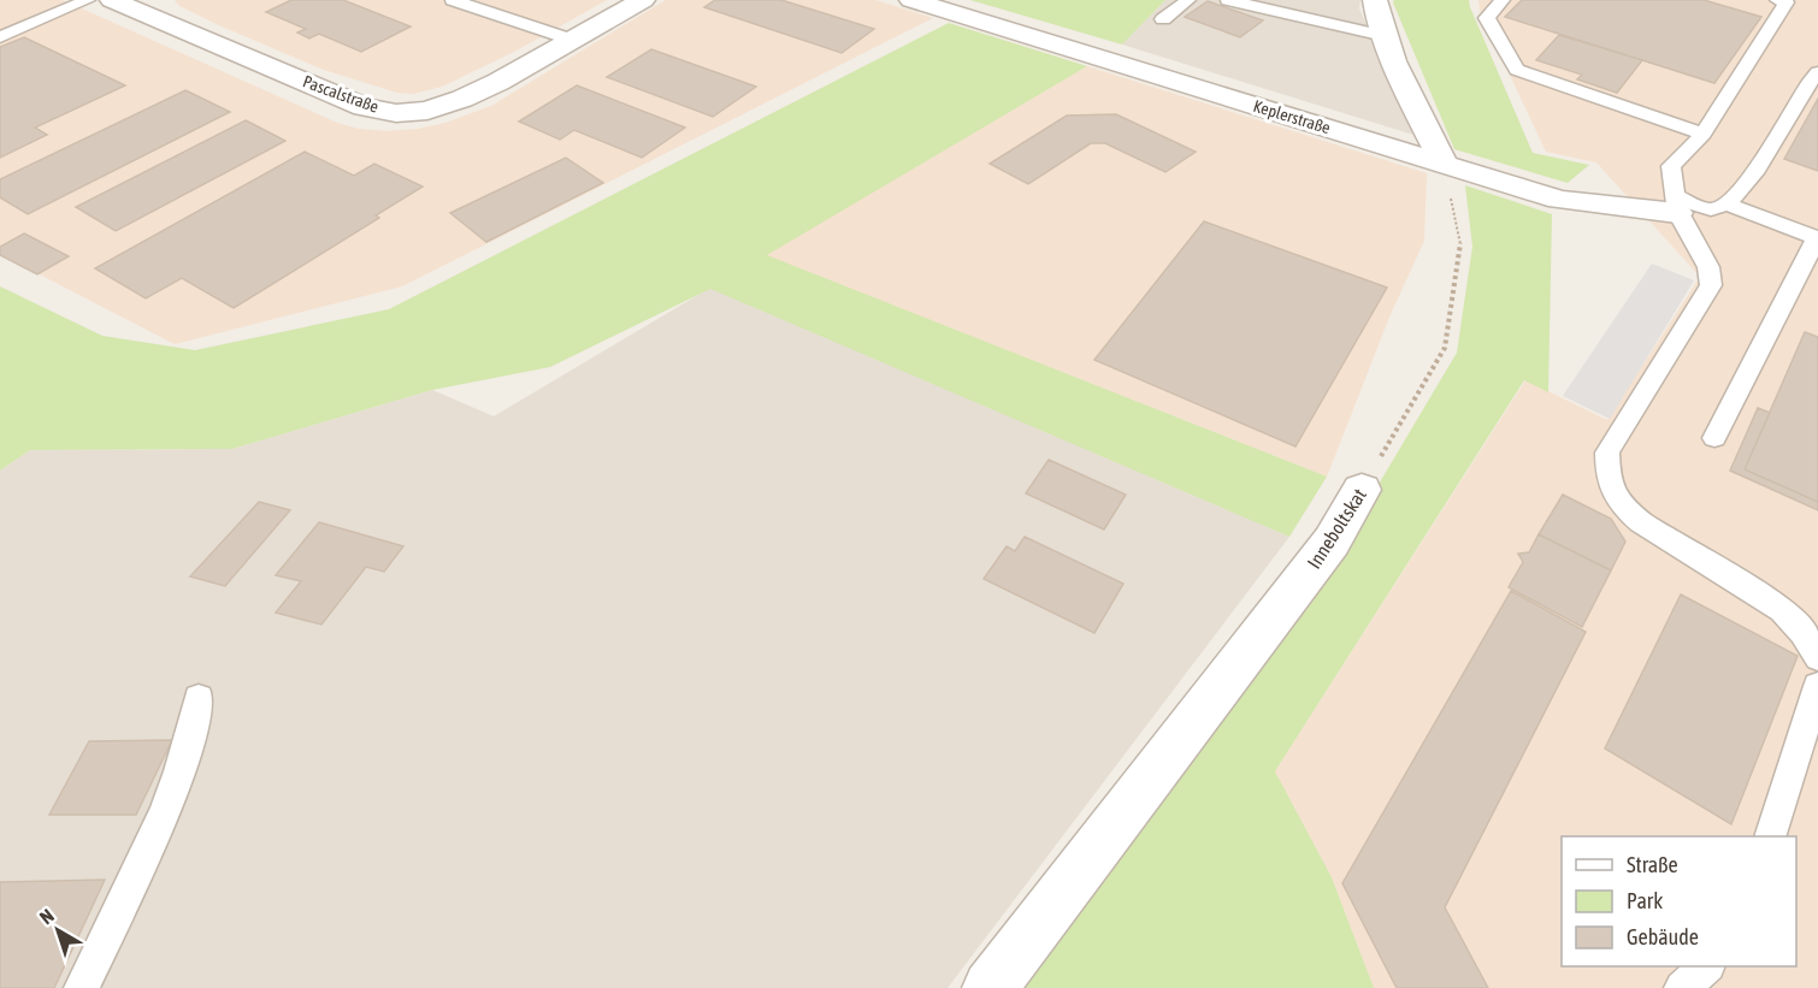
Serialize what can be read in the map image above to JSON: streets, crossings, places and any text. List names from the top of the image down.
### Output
{
  "streets": {
    "street": ["Pascalstraße", "Keplerstraße", "Inneboltskat"]
  },
  "crossings": [
    ["Keplerstraße", "Inneboltskat"]
  ],
  "legend": ["Straße", "Park", "Gebäude"],
  "north": "top left"
}
